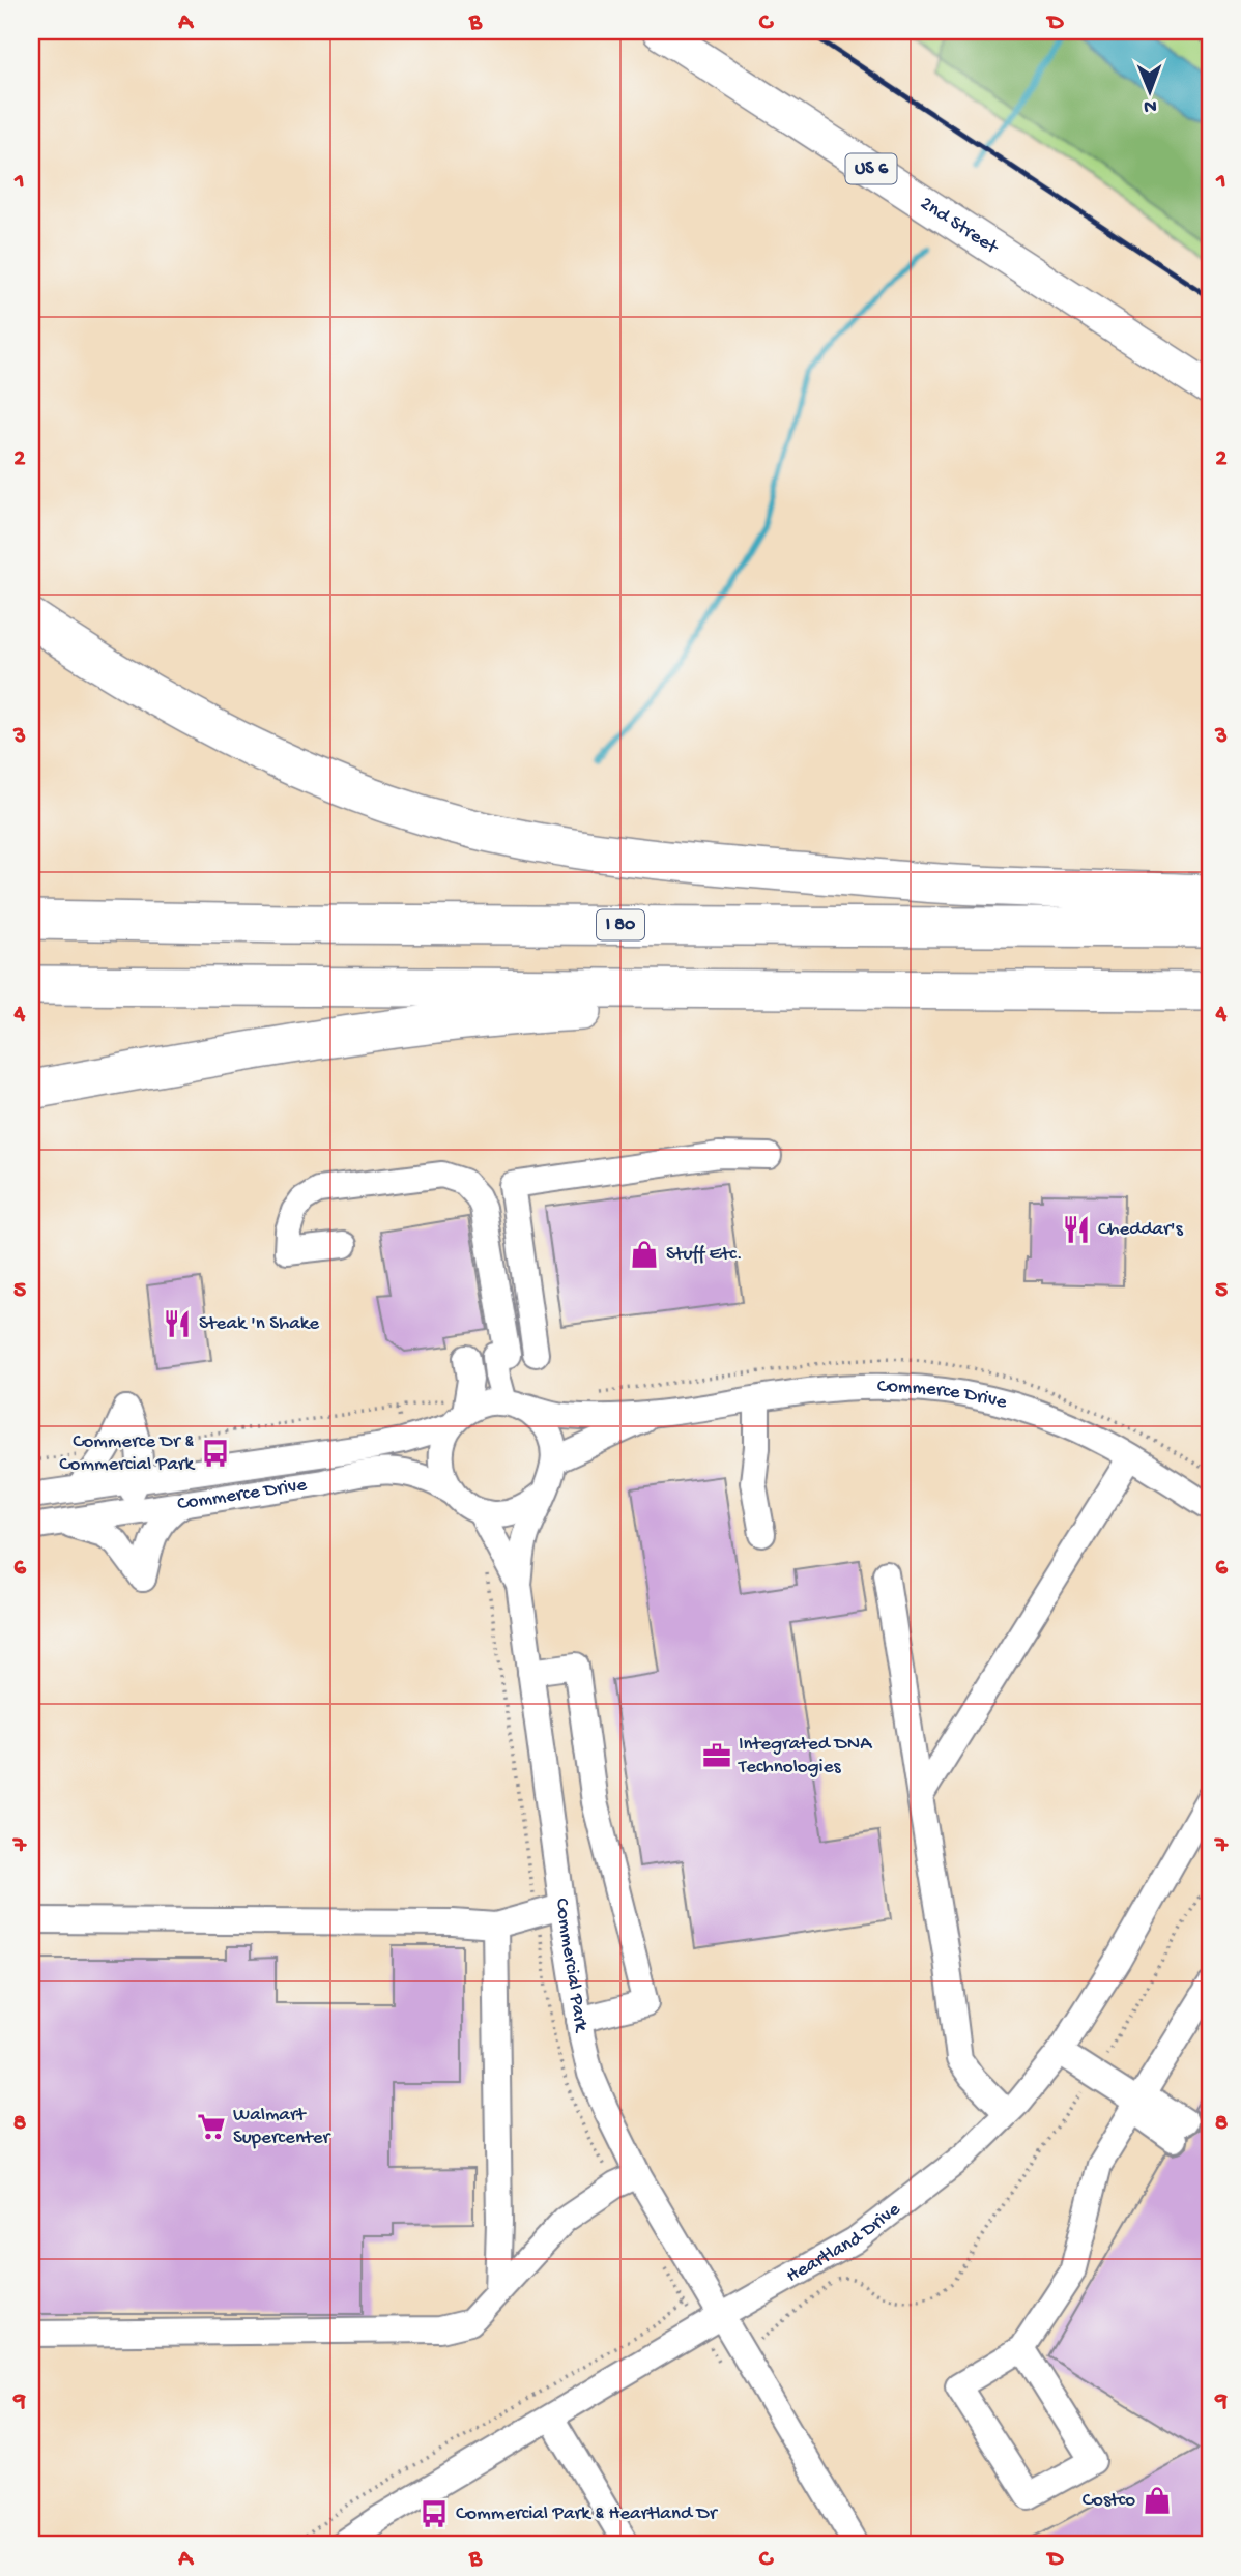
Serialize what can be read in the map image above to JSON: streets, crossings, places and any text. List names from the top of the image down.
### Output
{
  "streets": {
    "highway": ["I 80"],
    "main road": ["US 6", "2nd Street"],
    "street": ["Commerce Drive", "Commercial Park", "Heartland Drive"]
  },
  "crossings": [
    ["Commercial Park", "Heartland Drive"]
  ],
  "places": {
    "restaurant": ["Cheddar's", "Steak 'n Shake"],
    "shop": ["Stuff Etc.", "Costco"],
    "bus stop": ["Commerce Dr & Commercial Park", "Commercial Park & Heartland Dr"],
    "office": ["Integrated DNA Technologies"],
    "supermarket": ["Walmart Supercenter"]
  },
  "north": "bottom",
  "grid": {
    "columns": [
      "A",
      "B",
      "C",
      "D"
    ],
    "rows": [
      "1",
      "2",
      "3",
      "4",
      "5",
      "6",
      "7",
      "8",
      "9"
    ]
  }
}
